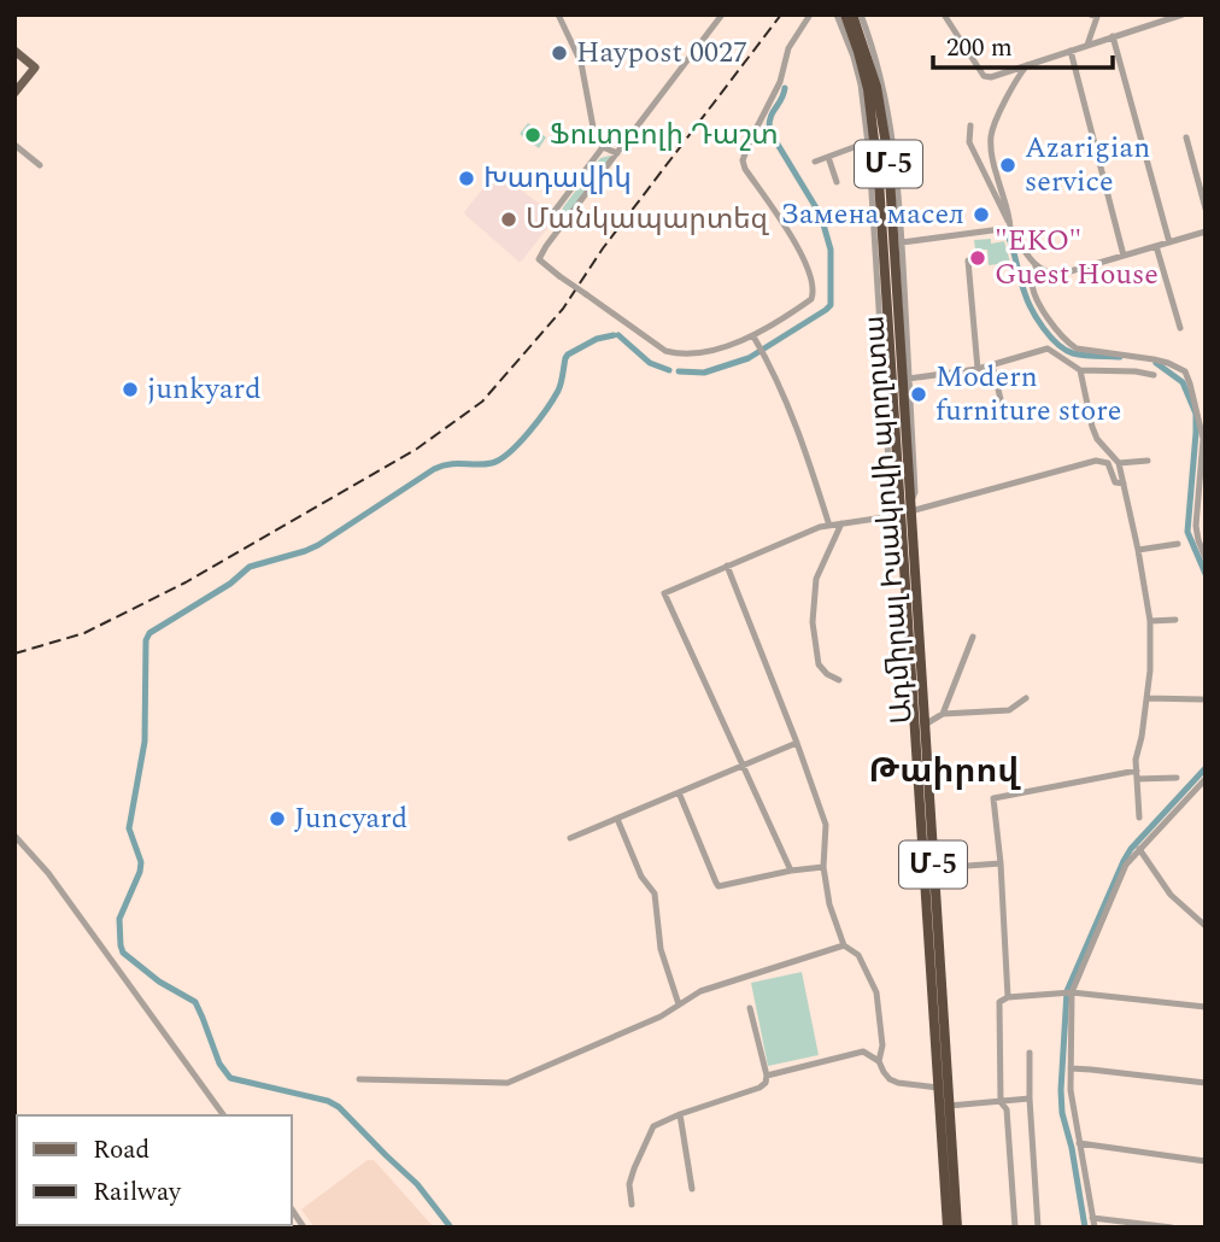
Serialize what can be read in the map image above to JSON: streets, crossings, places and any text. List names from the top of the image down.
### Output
{
  "streets": {
    "highway": ["Մ-5", "Ադմիրալ Իսակովի պողոտա"]
  },
  "districts": ["Թաիրով"],
  "places": [
    "Haypost 0027",
    "Ֆուտբոլի Դաշտ",
    "Azarigian service",
    "Խադավիկ",
    "Замена масел",
    "Մանկապարտեզ",
    "\"ЕКО\" Guest House",
    "junkyard",
    "Modern furniture store",
    "Juncyard"
  ],
  "legend": ["Road", "Railway"],
  "scale_bar": "200 m"
}
